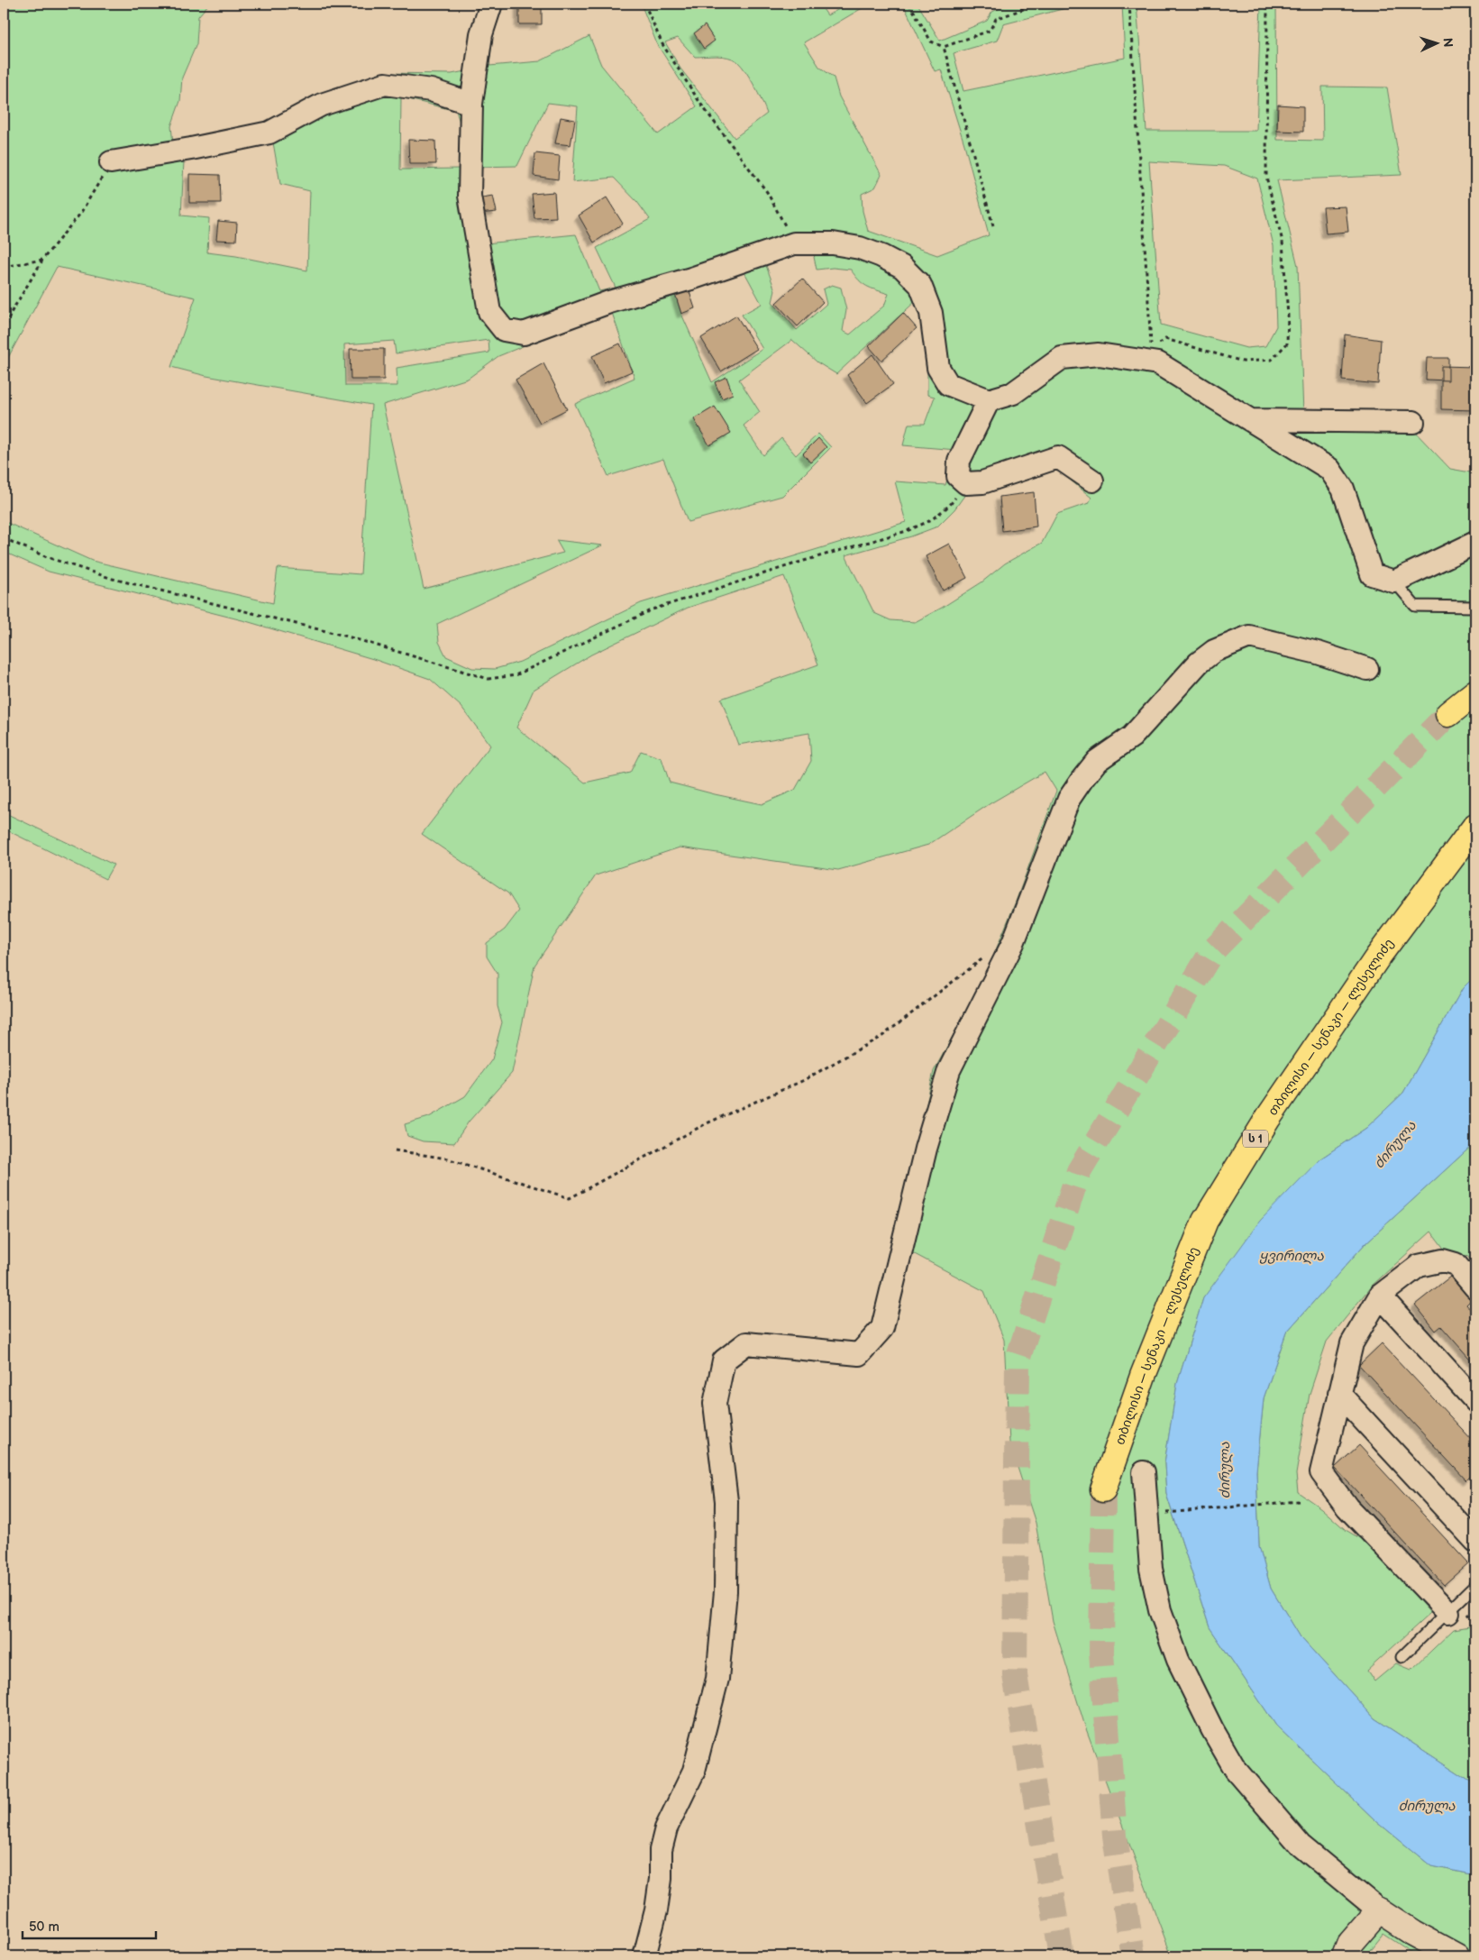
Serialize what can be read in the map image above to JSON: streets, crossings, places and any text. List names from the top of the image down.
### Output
{
  "streets": {
    "highway": ["თბილისი — სენაკი — ლესელიძე", "ს 1"]
  },
  "water": ["ძირულა", "ყვირილა"],
  "scale_bar": "50 m",
  "north": "right"
}
